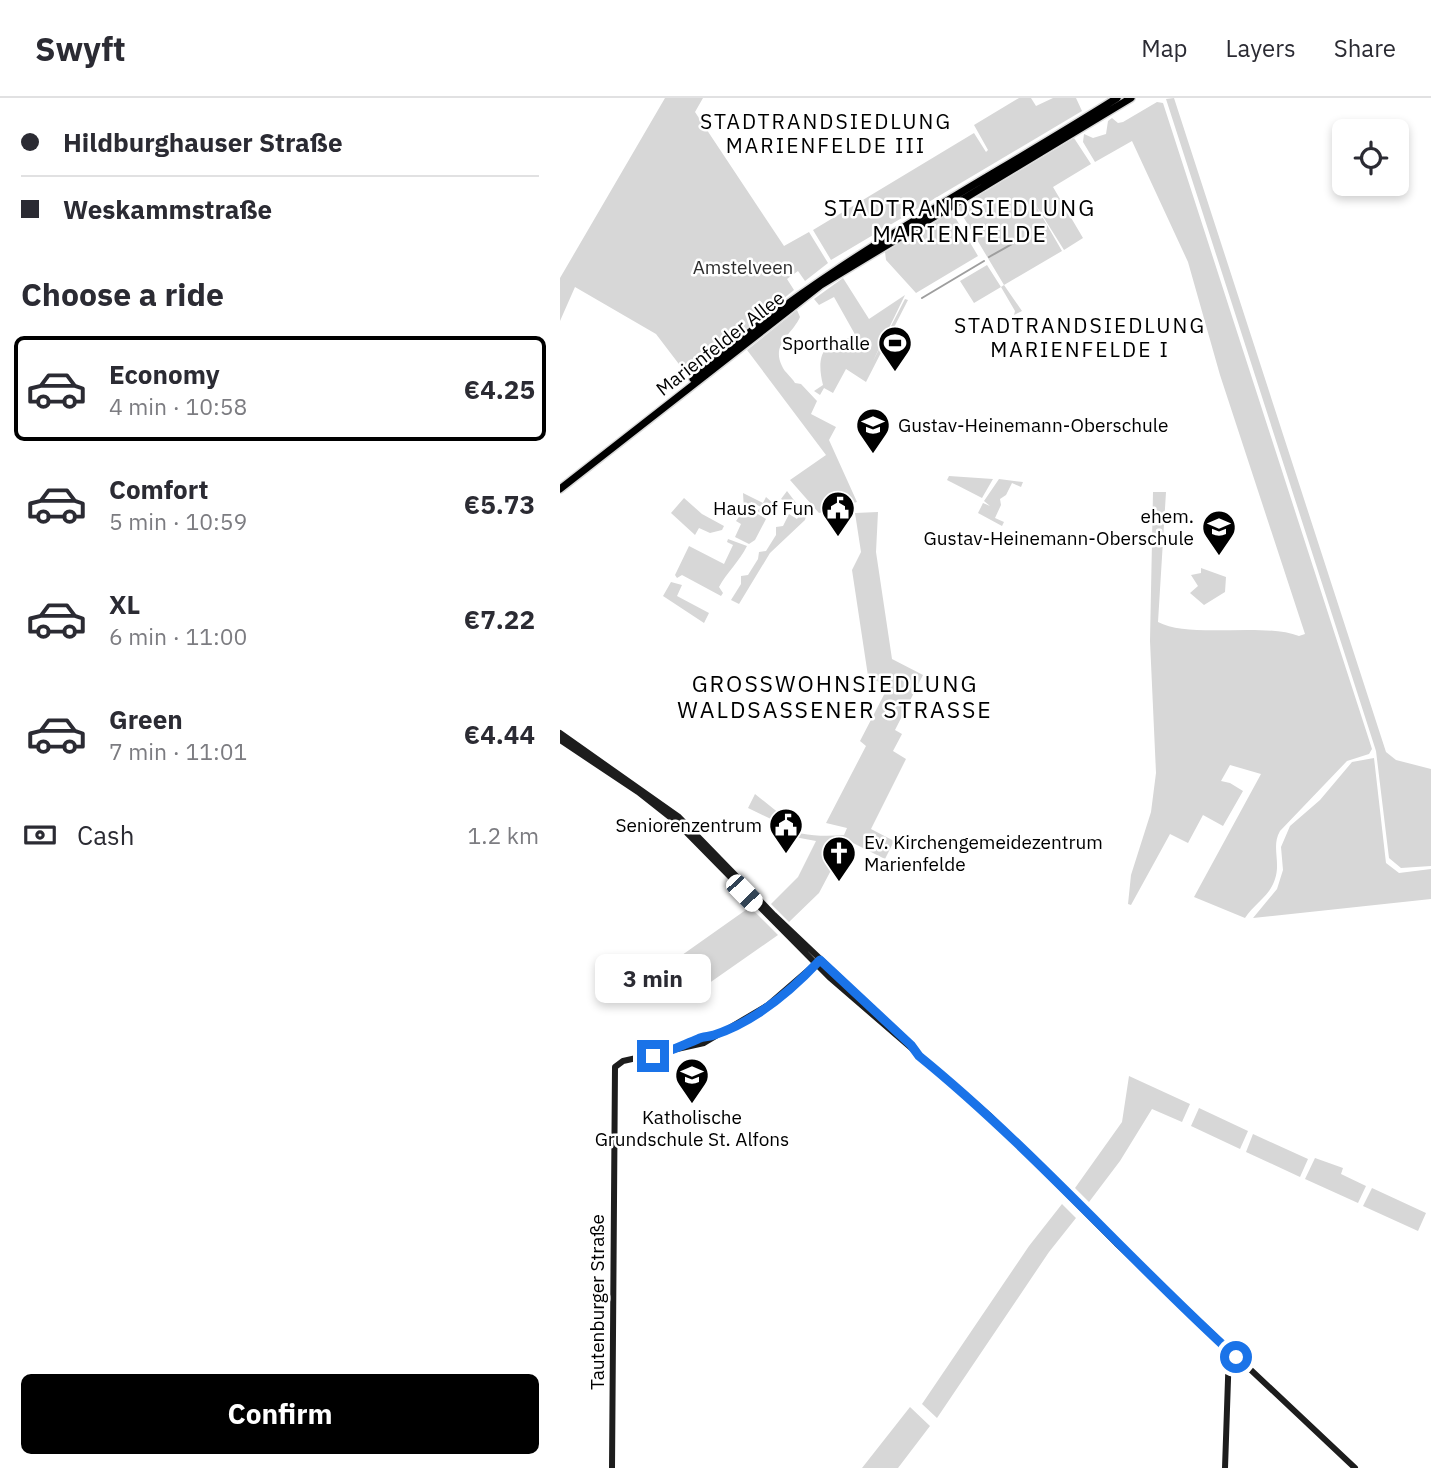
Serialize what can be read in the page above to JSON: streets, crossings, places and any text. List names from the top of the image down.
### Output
{
  "streets": {
    "main road": ["Marienfelder Allee", "Tautenburger Straße"]
  },
  "districts": [
    "STADTRANDSIEDLUNG MARIENFELDE III",
    "STADTRANDSIEDLUNG MARIENFELDE",
    "STADTRANDSIEDLUNG MARIENFELDE I",
    "GROSSWOHNSIEDLUNG WALDSASSENER STRASSE"
  ],
  "parks": ["Amstelveen"],
  "places": {
    "sports": ["Sporthalle"],
    "school or university": ["Gustav-Heinemann-Oberschule", "ehem. Gustav-Heinemann-Oberschule", "Katholische Grundschule St. Alfons"],
    "public building": ["Haus of Fun", "Seniorenzentrum"],
    "church": ["Ev. Kirchengemeidezentrum Marienfelde"]
  },
  "page": {
    "header": "Swyft",
    "nav": ["Map", "Layers", "Share"],
    "banner": ["Hildburghauser Straße", "Weskammstraße"],
    "heading": "Choose a ride",
    "list": [
      {
        "name": "Economy",
        "note": "4 min · 10:58",
        "value": "€4.25"
      },
      {
        "name": "Comfort",
        "note": "5 min · 10:59",
        "value": "€5.73"
      },
      {
        "name": "XL",
        "note": "6 min · 11:00",
        "value": "€7.22"
      },
      {
        "name": "Green",
        "note": "7 min · 11:01",
        "value": "€4.44"
      }
    ],
    "pay": ["Cash", "1.2 km"],
    "bubble": "3 min",
    "buttons": "Confirm"
  }
}
